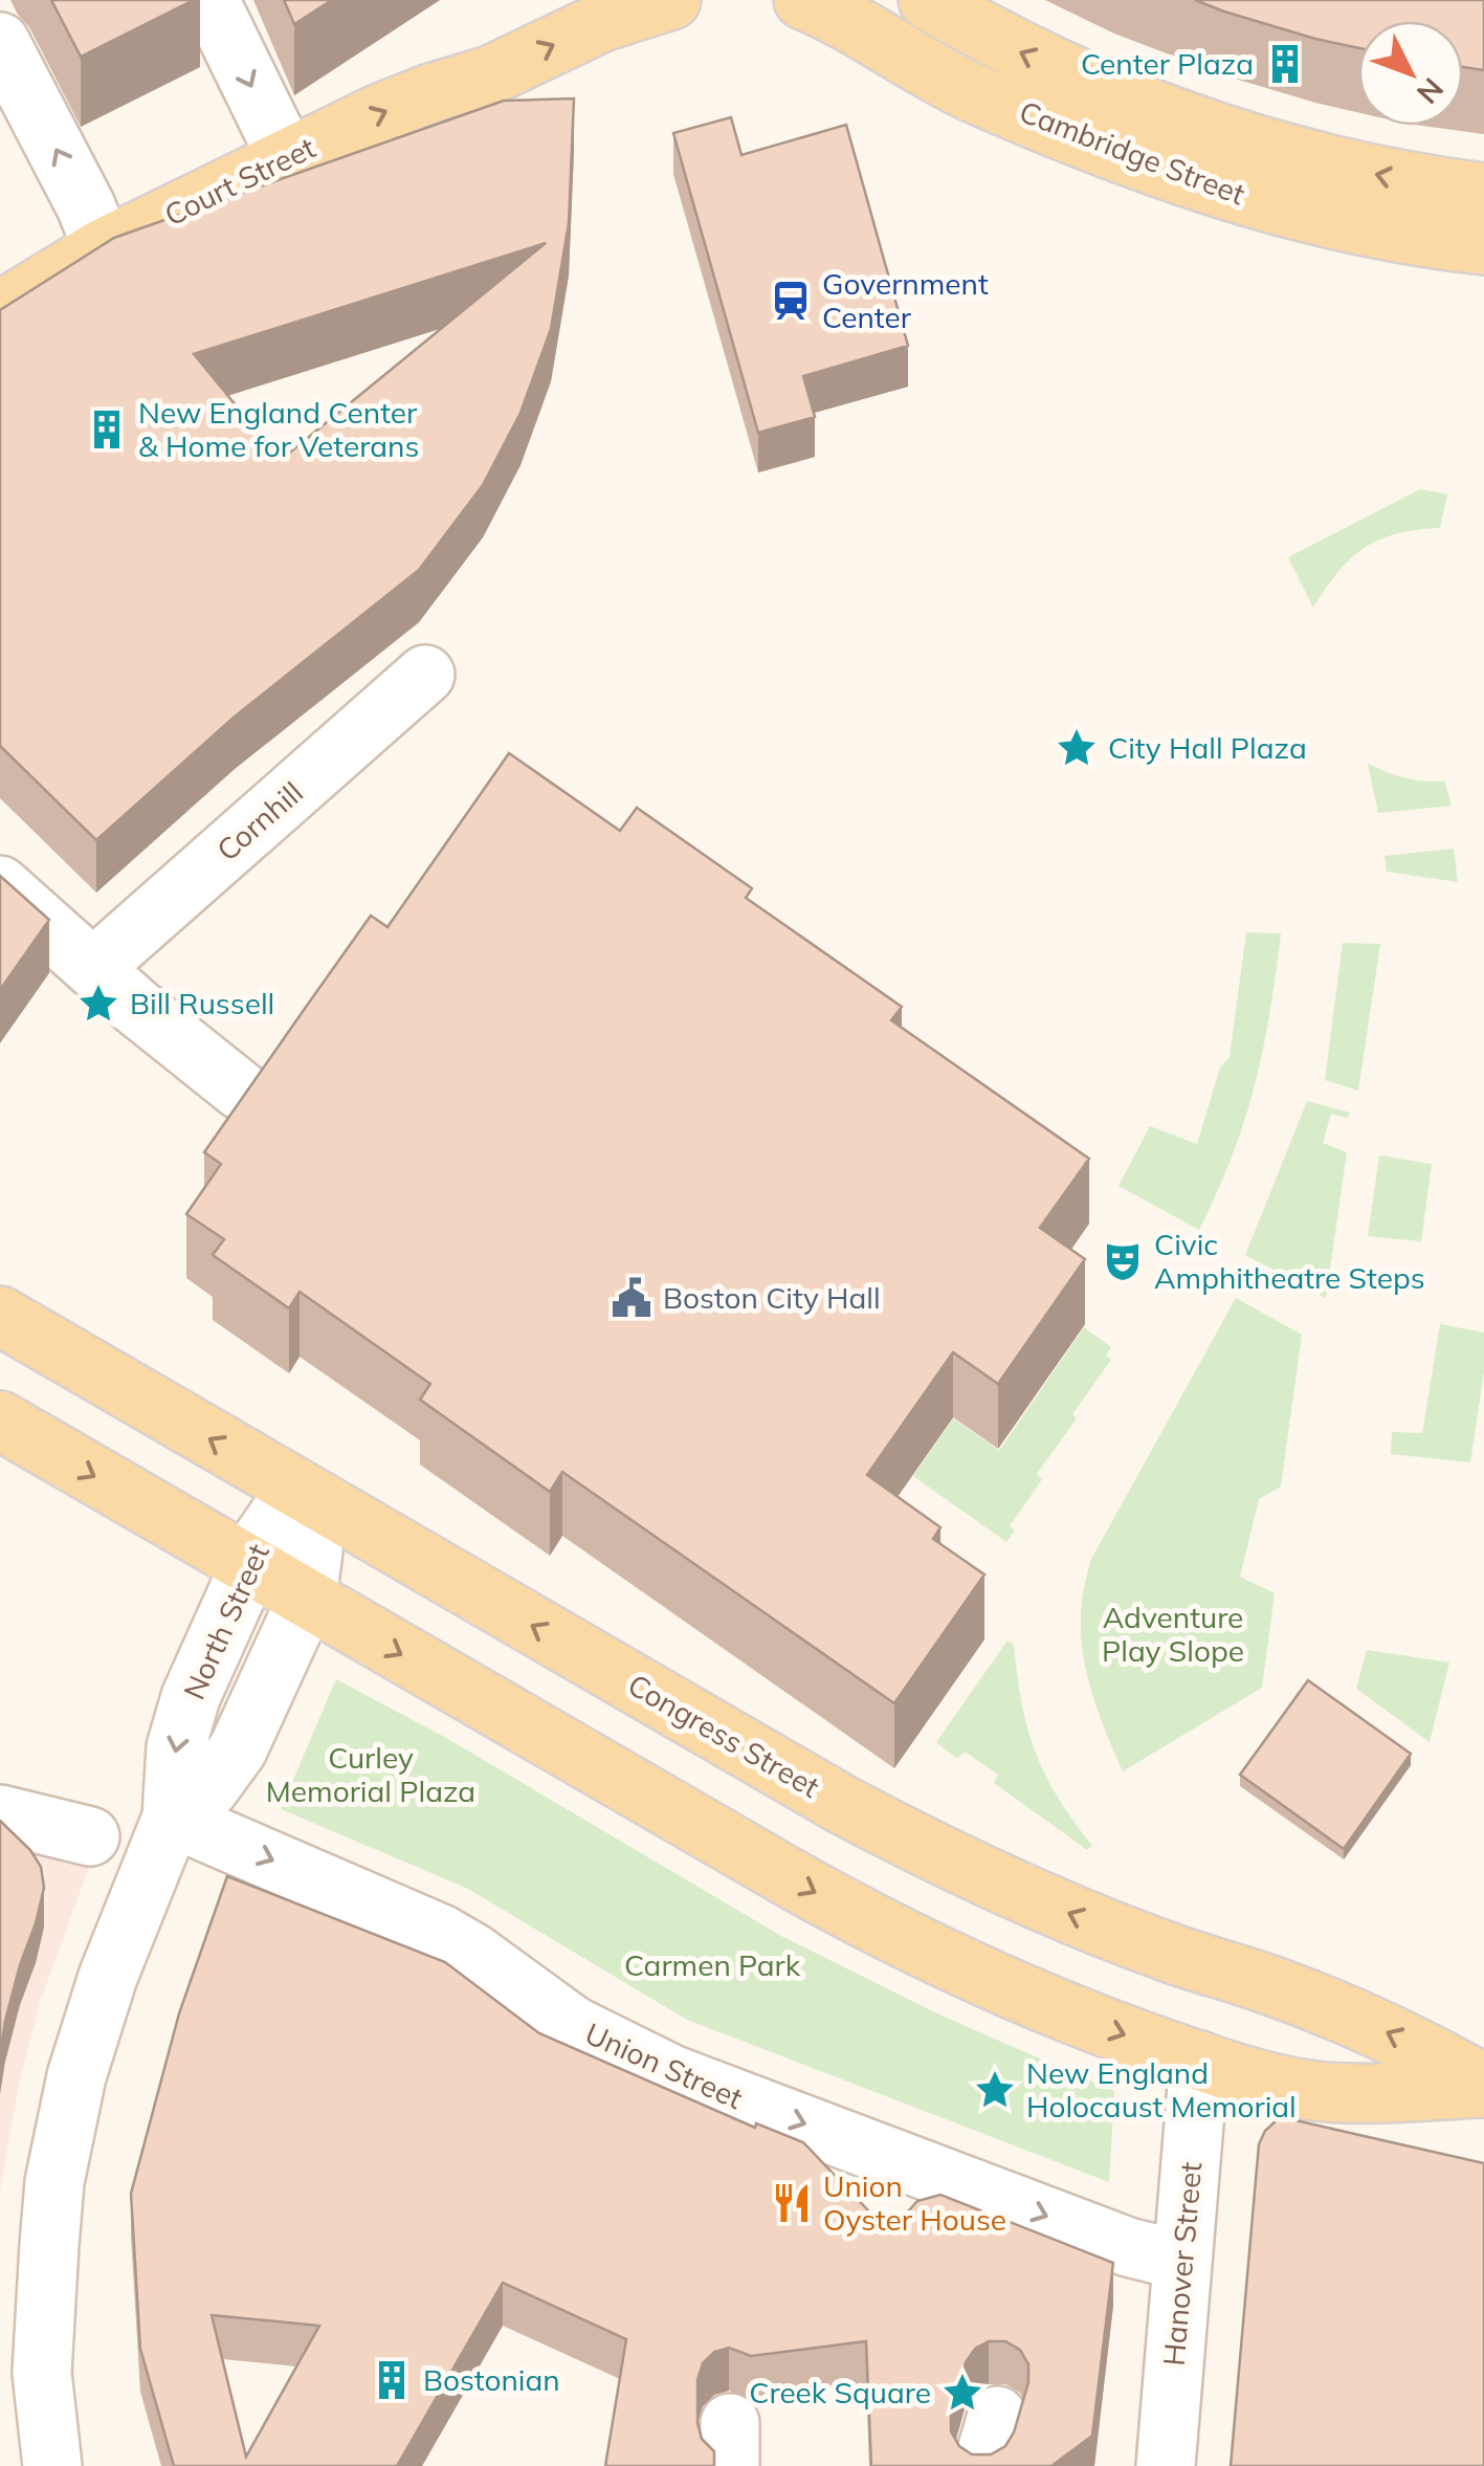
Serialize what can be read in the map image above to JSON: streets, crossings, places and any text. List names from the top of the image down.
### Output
{
  "streets": {
    "main road": ["Cambridge Street", "Court Street", "Congress Street"],
    "street": [
      "Cornhill",
      "North Street",
      "Union Street",
      "Hanover Street"
    ]
  },
  "crossings": [
    ["North Street", "Congress Street"],
    ["North Street", "Union Street"],
    ["Congress Street", "Hanover Street"],
    ["Union Street", "Hanover Street"]
  ],
  "one_way": ["Court Street", "Union Street"],
  "parks": ["Adventure Play Slope", "Curley Memorial Plaza", "Carmen Park"],
  "places": {
    "building": ["Center Plaza", "New England Center & Home for Veterans", "Bostonian"],
    "station": ["Government Center"],
    "place": [
      "City Hall Plaza",
      "Bill Russell",
      "New England Holocaust Memorial",
      "Creek Square"
    ],
    "theatre": ["Civic Amphitheatre Steps"],
    "public building": ["Boston City Hall"],
    "restaurant": ["Union Oyster House"]
  },
  "north": "bottom right"
}
